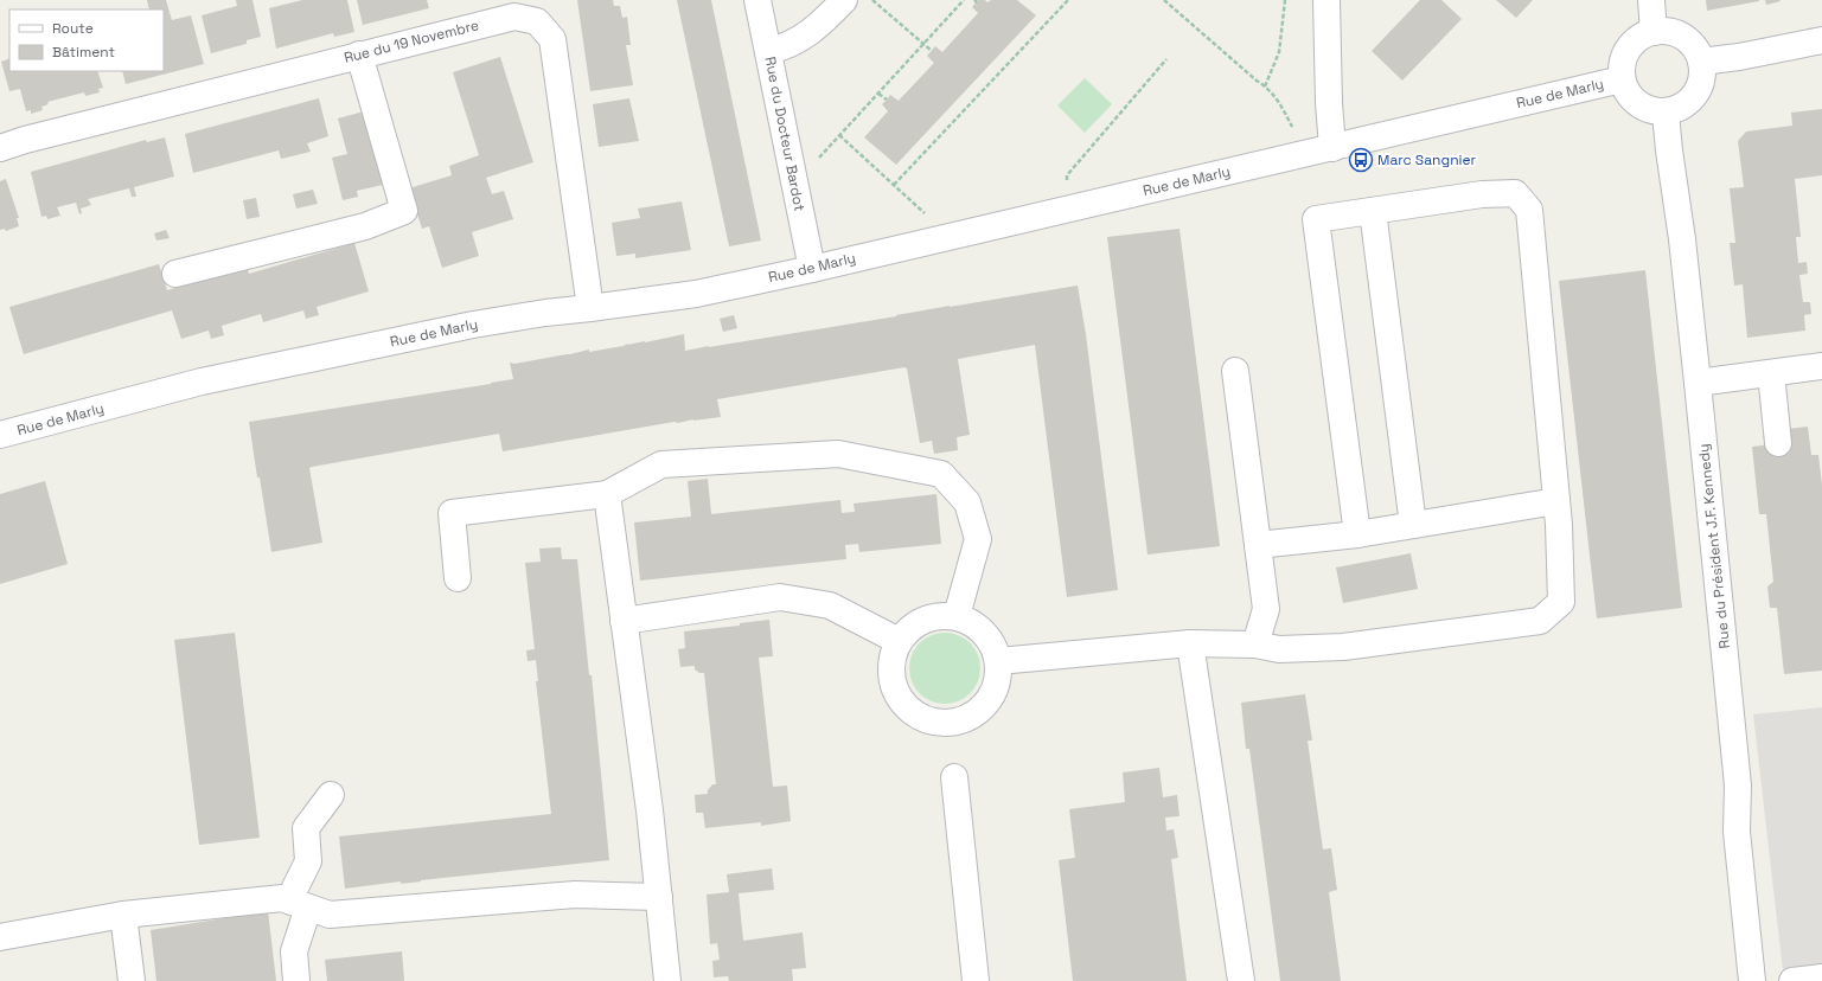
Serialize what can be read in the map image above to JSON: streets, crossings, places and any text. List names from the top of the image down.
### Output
{
  "streets": {
    "street": [
      "Rue du 19 Novembre",
      "Rue de Marly",
      "Rue du Docteur Bardot",
      "Rue du Président J.F. Kennedy"
    ]
  },
  "crossings": [
    ["Rue du 19 Novembre", "Rue de Marly"],
    ["Rue de Marly", "Rue du Docteur Bardot"],
    ["Rue de Marly", "Rue du Président J.F. Kennedy"]
  ],
  "places": {
    "bus stop": ["Marc Sangnier"]
  },
  "legend": ["Route", "Bâtiment"]
}
